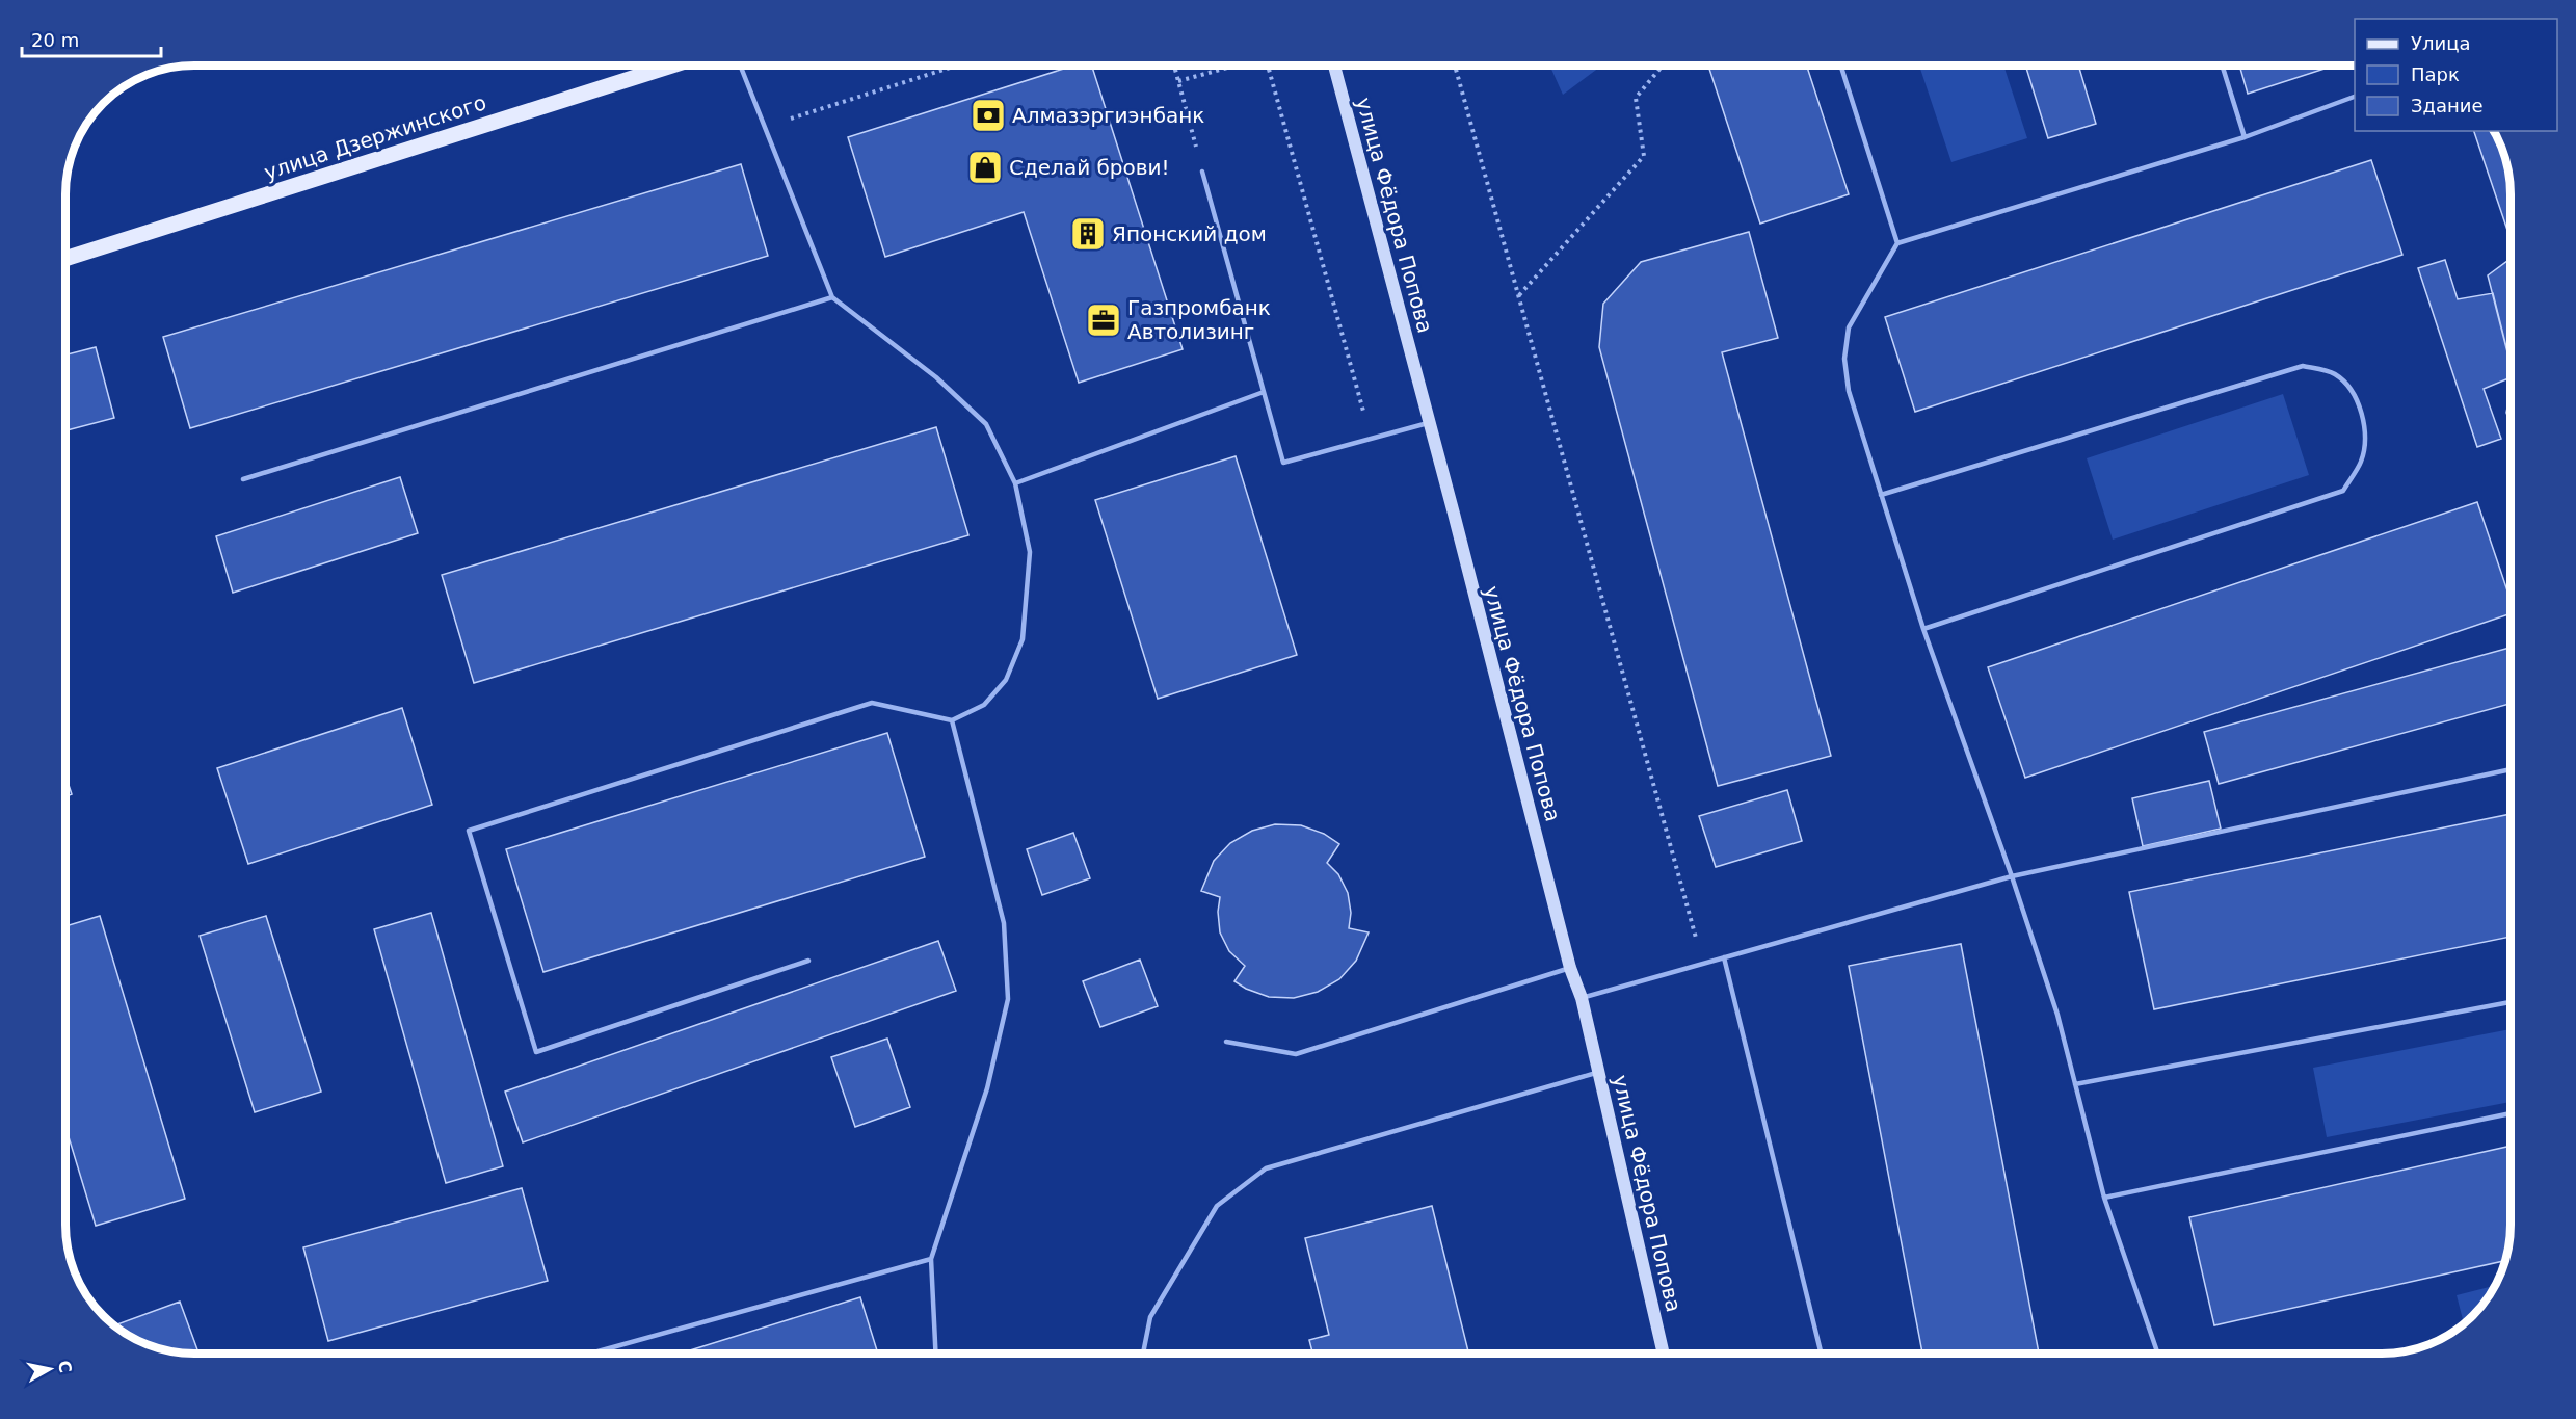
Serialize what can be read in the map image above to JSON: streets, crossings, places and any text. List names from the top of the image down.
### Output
{
  "streets": {
    "main road": ["улица Дзержинского"],
    "street": ["улица Фёдора Попова"]
  },
  "places": {
    "bank": ["Алмазэргиэнбанк"],
    "shop": ["Сделай брови!"],
    "building": ["Японский дом"],
    "office": ["Газпромбанк Автолизинг"]
  },
  "legend": ["Улица", "Парк", "Здание"],
  "scale_bar": "20 m",
  "north": "right"
}
